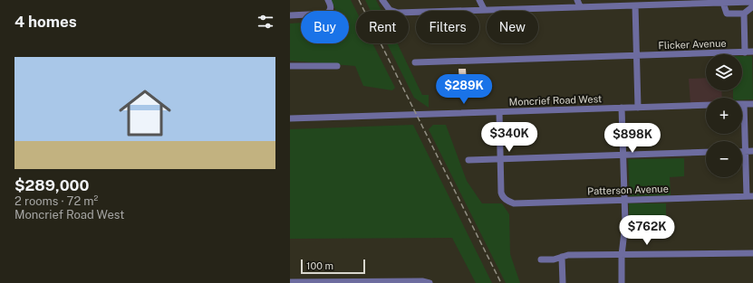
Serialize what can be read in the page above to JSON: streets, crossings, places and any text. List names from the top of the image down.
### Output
{
  "streets": {
    "street": ["Flicker Avenue", "Moncrief Road West", "Patterson Avenue"]
  },
  "scale_bar": "100 m",
  "page": {
    "heading": "4 homes",
    "chip": [
      "Buy",
      "Rent",
      "Filters",
      "New"
    ],
    "list": [
      {
        "name": "$289,000",
        "note": "2 rooms · 72 m² · Moncrief Road West"
      }
    ],
    "map_buttons": ["+", "−"],
    "price": [
      "$289K",
      "$340K",
      "$898K",
      "$762K"
    ],
    "scale": "100 m"
  }
}
